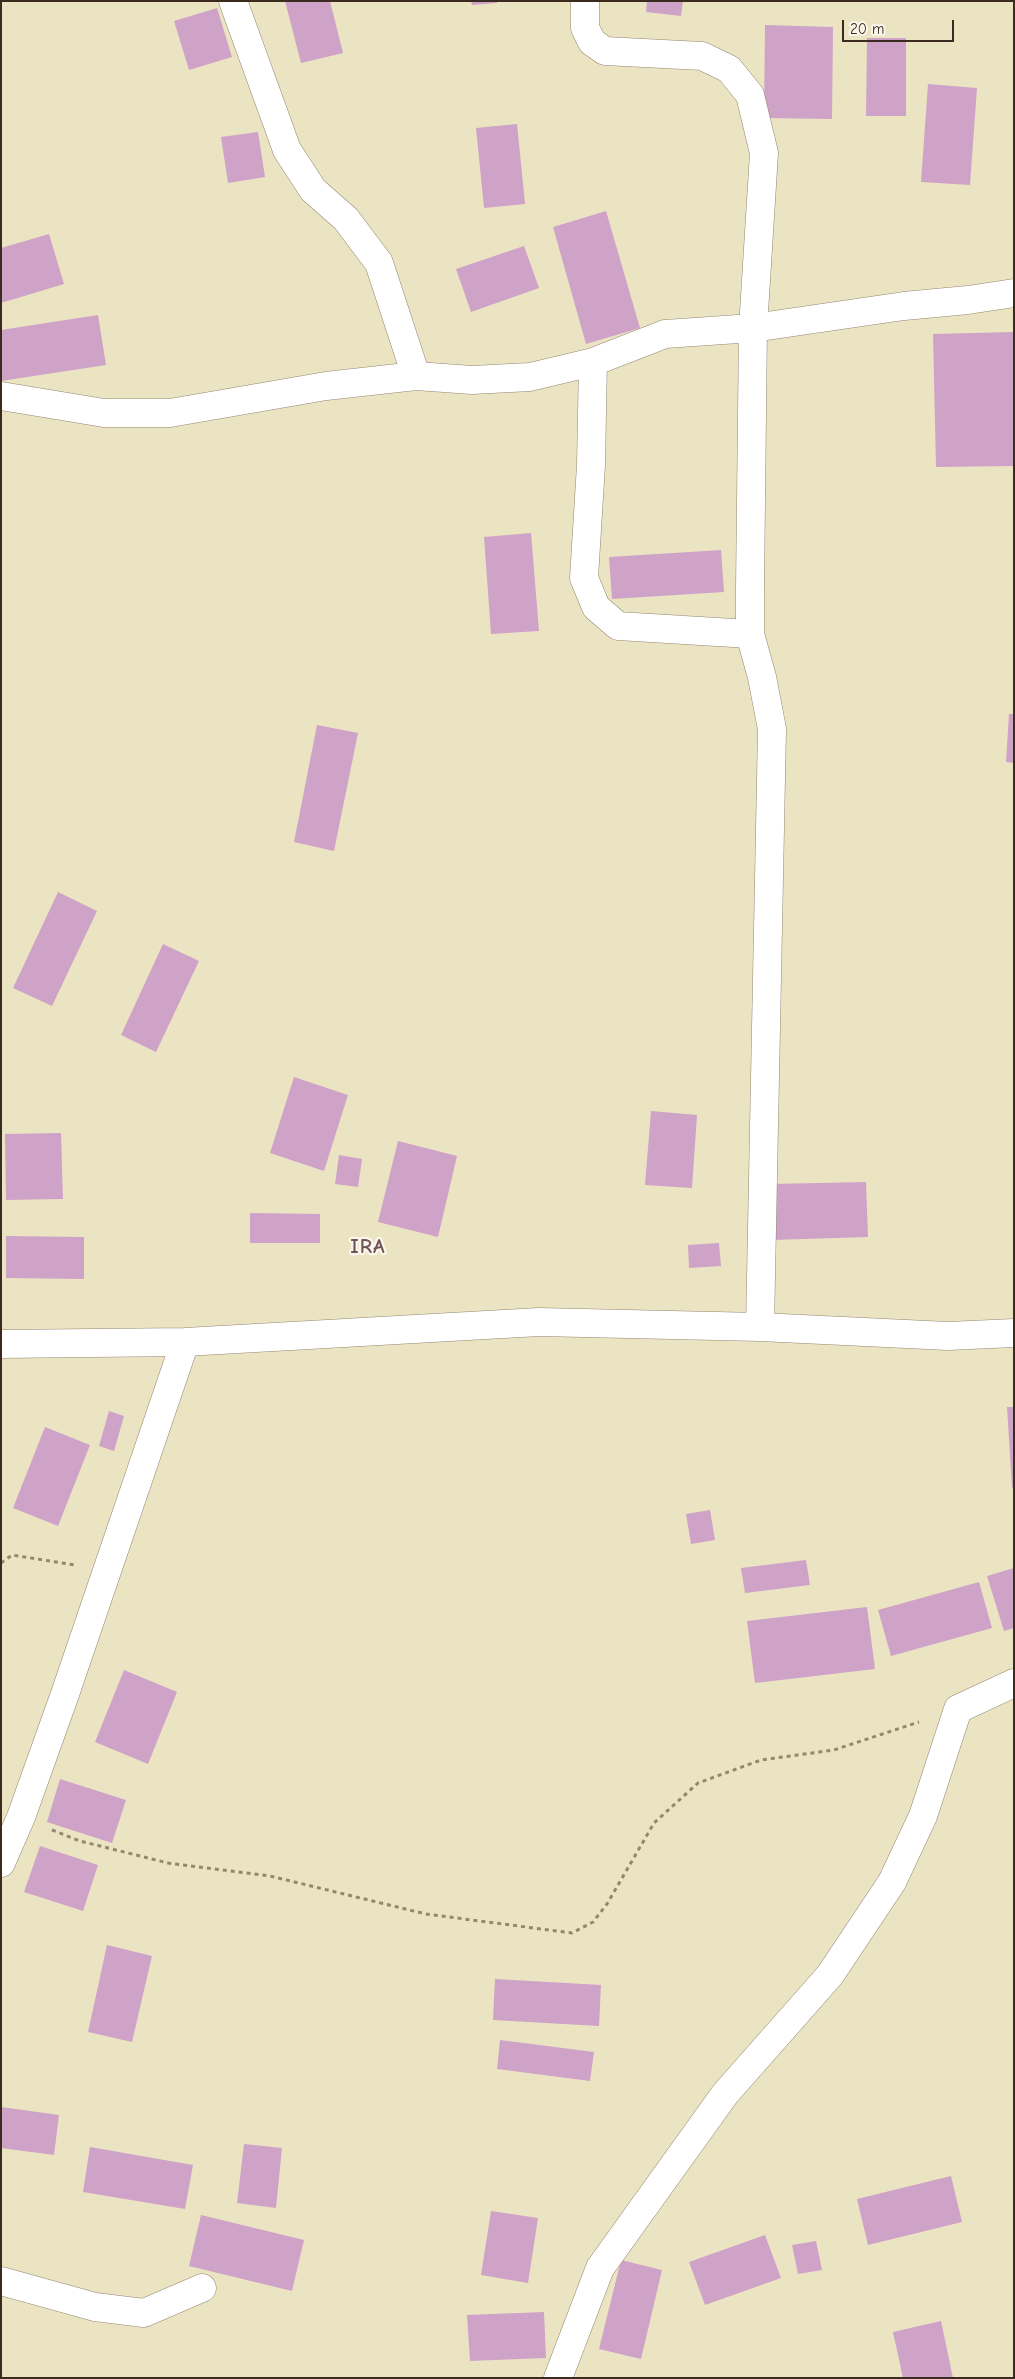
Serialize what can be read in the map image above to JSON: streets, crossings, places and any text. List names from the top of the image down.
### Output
{
  "districts": ["IRA"],
  "scale_bar": "20 m"
}
